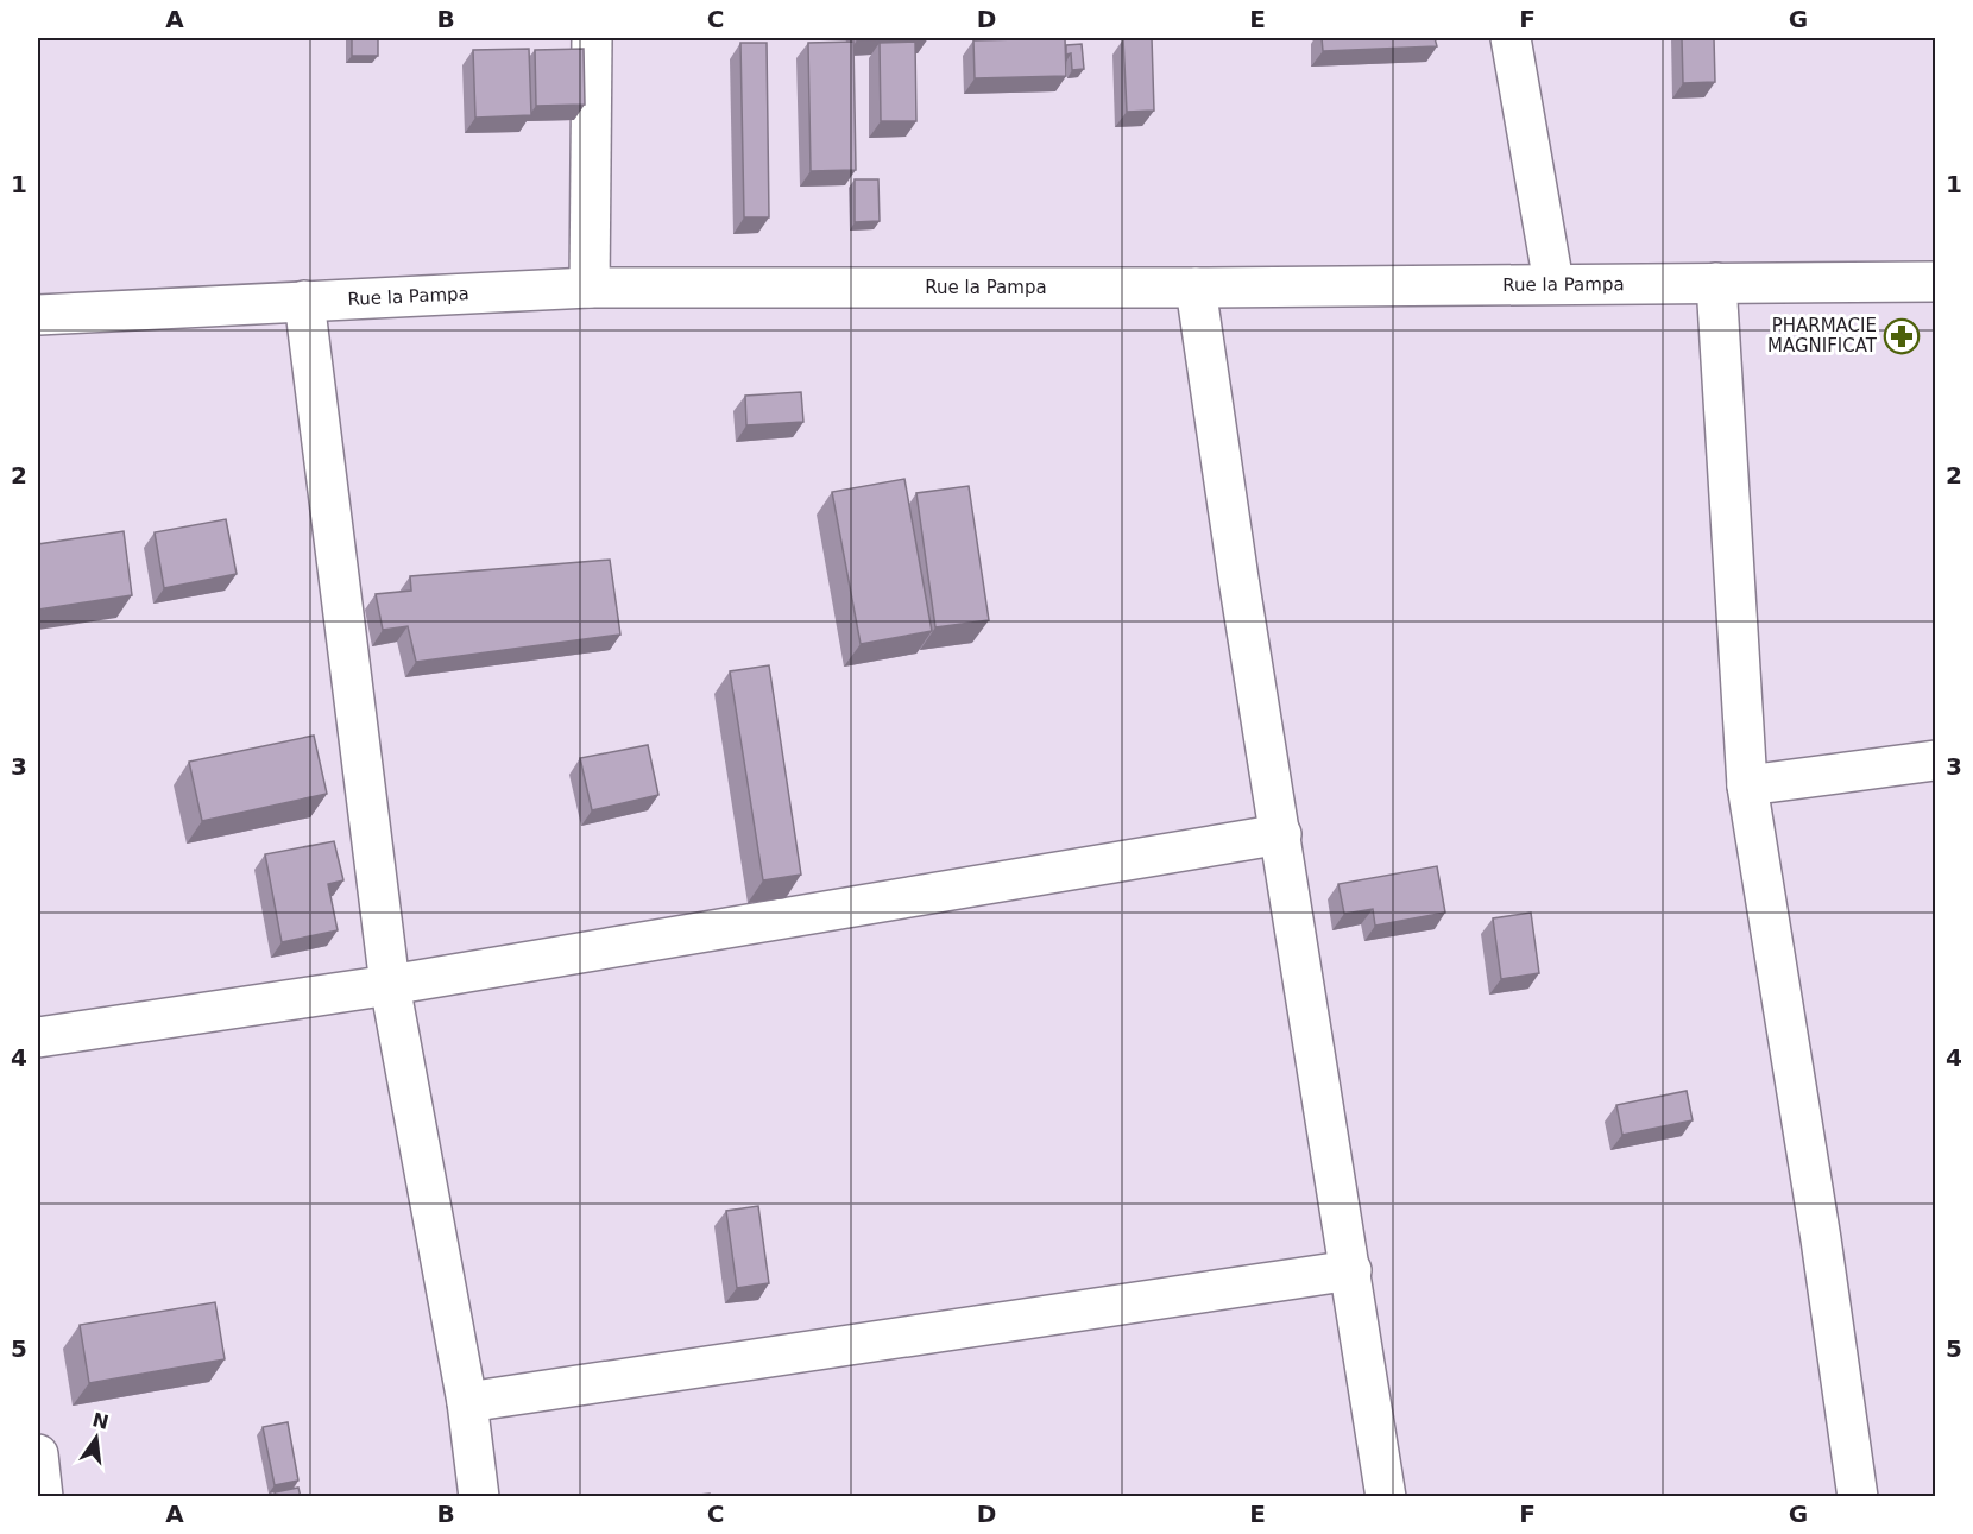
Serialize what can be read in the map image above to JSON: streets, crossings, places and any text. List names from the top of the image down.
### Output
{
  "streets": {
    "street": ["Rue la Pampa"]
  },
  "places": {
    "pharmacy": ["PHARMACIE MAGNIFICAT"]
  },
  "north": "top",
  "grid": {
    "columns": [
      "A",
      "B",
      "C",
      "D",
      "E",
      "F",
      "G"
    ],
    "rows": [
      "1",
      "2",
      "3",
      "4",
      "5"
    ]
  }
}
